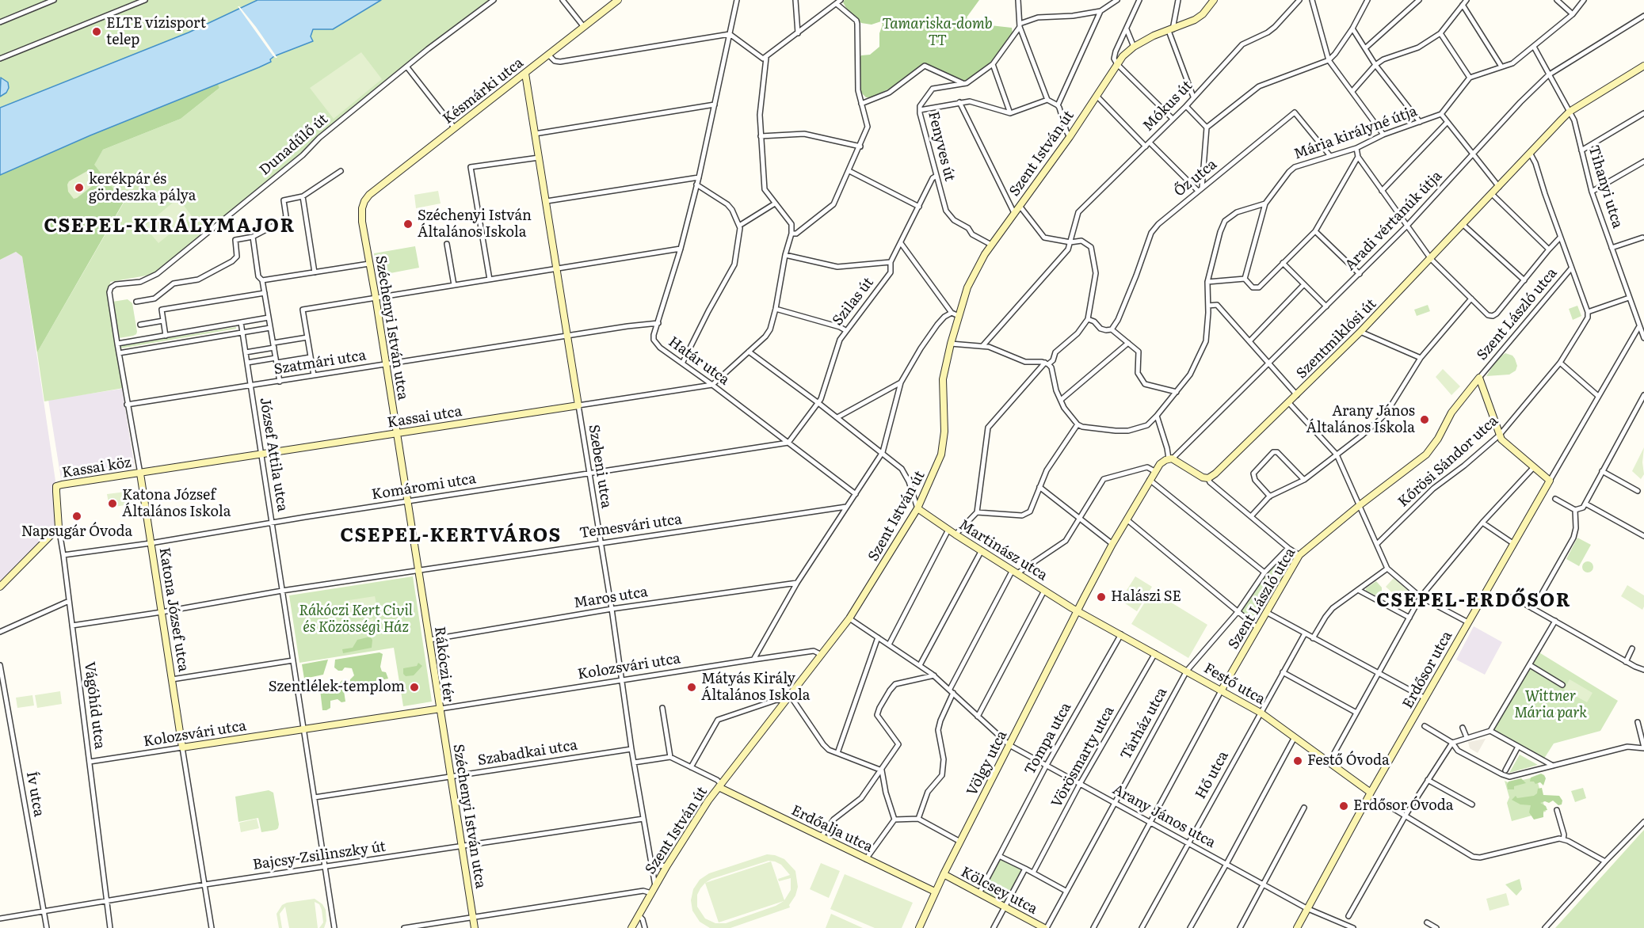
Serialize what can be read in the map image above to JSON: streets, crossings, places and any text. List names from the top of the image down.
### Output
{
  "streets": {
    "street": [
      "Késmárki utca",
      "Mókus út",
      "Mária királyné útja",
      "Dunadűlő út",
      "Fenyves út",
      "Szent István út",
      "Őz utca",
      "Tihanyi utca",
      "Aradi vértanúk útja",
      "Szilas út",
      "Szent László utca",
      "Széchenyi István utca",
      "Szentmiklósi út",
      "Határ utca",
      "Szatmári utca",
      "Kassai utca",
      "József Attila utca",
      "Kőrösi Sándor utca",
      "Szebeni utca",
      "Kassai köz",
      "Komáromi utca",
      "Temesvári utca",
      "Martinász utca",
      "Maros utca",
      "Katona József utca",
      "Rákóczi tér",
      "Kolozsvári utca",
      "Erdősor utca",
      "Festő utca",
      "Vágóhíd utca",
      "Tárház utca",
      "Tompa utca",
      "Szabadkai utca",
      "Vörösmarty utca",
      "Völgy utca",
      "Hő utca",
      "Ív utca",
      "Arany János utca",
      "Erdőalja utca",
      "Bajcsy-Zsilinszky út",
      "Kölcsey utca"
    ]
  },
  "crossings": [
    ["Késmárki utca", "Széchenyi István utca"],
    ["Késmárki utca", "Szebeni utca"],
    ["Mária királyné útja", "Őz utca"],
    ["Dunadűlő út", "Katona József utca"],
    ["Fenyves út", "Szent István út"],
    ["Fenyves út", "Szilas út"],
    ["Szent István út", "Szebeni utca"],
    ["Szent István út", "Martinász utca"],
    ["Szent István út", "Kolozsvári utca"],
    ["Szent István út", "Arany János utca"],
    ["Szent István út", "Erdőalja utca"],
    ["Tihanyi utca", "Aradi vértanúk útja"],
    ["Tihanyi utca", "Szentmiklósi út"],
    ["Tihanyi utca", "Erdősor utca"],
    ["Szilas út", "Határ utca"],
    ["Szilas út", "Komáromi utca"],
    ["Szent László utca", "Festő utca"],
    ["Szent László utca", "Arany János utca"],
    ["Széchenyi István utca", "Szatmári utca"],
    ["Széchenyi István utca", "Kassai utca"],
    ["Széchenyi István utca", "Komáromi utca"],
    ["Széchenyi István utca", "Temesvári utca"],
    ["Széchenyi István utca", "Rákóczi tér"],
    ["Széchenyi István utca", "Kolozsvári utca"],
    ["Széchenyi István utca", "Szabadkai utca"],
    ["Széchenyi István utca", "Bajcsy-Zsilinszky út"],
    ["Határ utca", "Szatmári utca"],
    ["Határ utca", "Kassai utca"],
    ["Határ utca", "Komáromi utca"],
    ["Szatmári utca", "József Attila utca"],
    ["Szatmári utca", "Szebeni utca"],
    ["Szatmári utca", "Katona József utca"],
    ["Kassai utca", "József Attila utca"],
    ["Kassai utca", "Szebeni utca"],
    ["Kassai utca", "Kassai köz"],
    ["Kassai utca", "Katona József utca"],
    ["József Attila utca", "Komáromi utca"],
    ["Szebeni utca", "Komáromi utca"],
    ["Szebeni utca", "Temesvári utca"],
    ["Szebeni utca", "Maros utca"],
    ["Szebeni utca", "Kolozsvári utca"],
    ["Szebeni utca", "Szabadkai utca"],
    ["Szebeni utca", "Bajcsy-Zsilinszky út"],
    ["Kassai köz", "Katona József utca"],
    ["Kassai köz", "Vágóhíd utca"],
    ["Komáromi utca", "Katona József utca"],
    ["Komáromi utca", "Vágóhíd utca"],
    ["Temesvári utca", "Rákóczi tér"],
    ["Martinász utca", "Festő utca"],
    ["Martinász utca", "Völgy utca"],
    ["Maros utca", "Rákóczi tér"],
    ["Katona József utca", "Kolozsvári utca"],
    ["Katona József utca", "Bajcsy-Zsilinszky út"],
    ["Rákóczi tér", "Kolozsvári utca"],
    ["Kolozsvári utca", "Vágóhíd utca"],
    ["Erdősor utca", "Festő utca"],
    ["Erdősor utca", "Arany János utca"],
    ["Festő utca", "Tárház utca"],
    ["Festő utca", "Tompa utca"],
    ["Festő utca", "Vörösmarty utca"],
    ["Festő utca", "Völgy utca"],
    ["Festő utca", "Hő utca"],
    ["Vágóhíd utca", "Bajcsy-Zsilinszky út"],
    ["Tárház utca", "Arany János utca"],
    ["Tárház utca", "Kölcsey utca"],
    ["Tompa utca", "Arany János utca"],
    ["Tompa utca", "Kölcsey utca"],
    ["Vörösmarty utca", "Arany János utca"],
    ["Völgy utca", "Arany János utca"],
    ["Völgy utca", "Erdőalja utca"],
    ["Völgy utca", "Kölcsey utca"],
    ["Hő utca", "Arany János utca"],
    ["Ív utca", "Bajcsy-Zsilinszky út"]
  ],
  "districts": ["CSEPEL-KIRÁLYMAJOR", "CSEPEL-KERTVÁROS", "CSEPEL-ERDŐSOR"],
  "parks": ["Tamariska-domb TT", "Rákóczi Kert Civil és Közösségi Ház", "Wittner Mária park"],
  "places": [
    "ELTE vízisport telep",
    "kerékpár és gördeszka pálya",
    "Széchenyi István Általános Iskola",
    "Arany János Általános Iskola",
    "Katona József Általános Iskola",
    "Napsugár Óvoda",
    "Halászi SE",
    "Szentlélek-templom",
    "Mátyás Király Általános Iskola",
    "Festő Óvoda",
    "Erdősor Óvoda"
  ]
}
